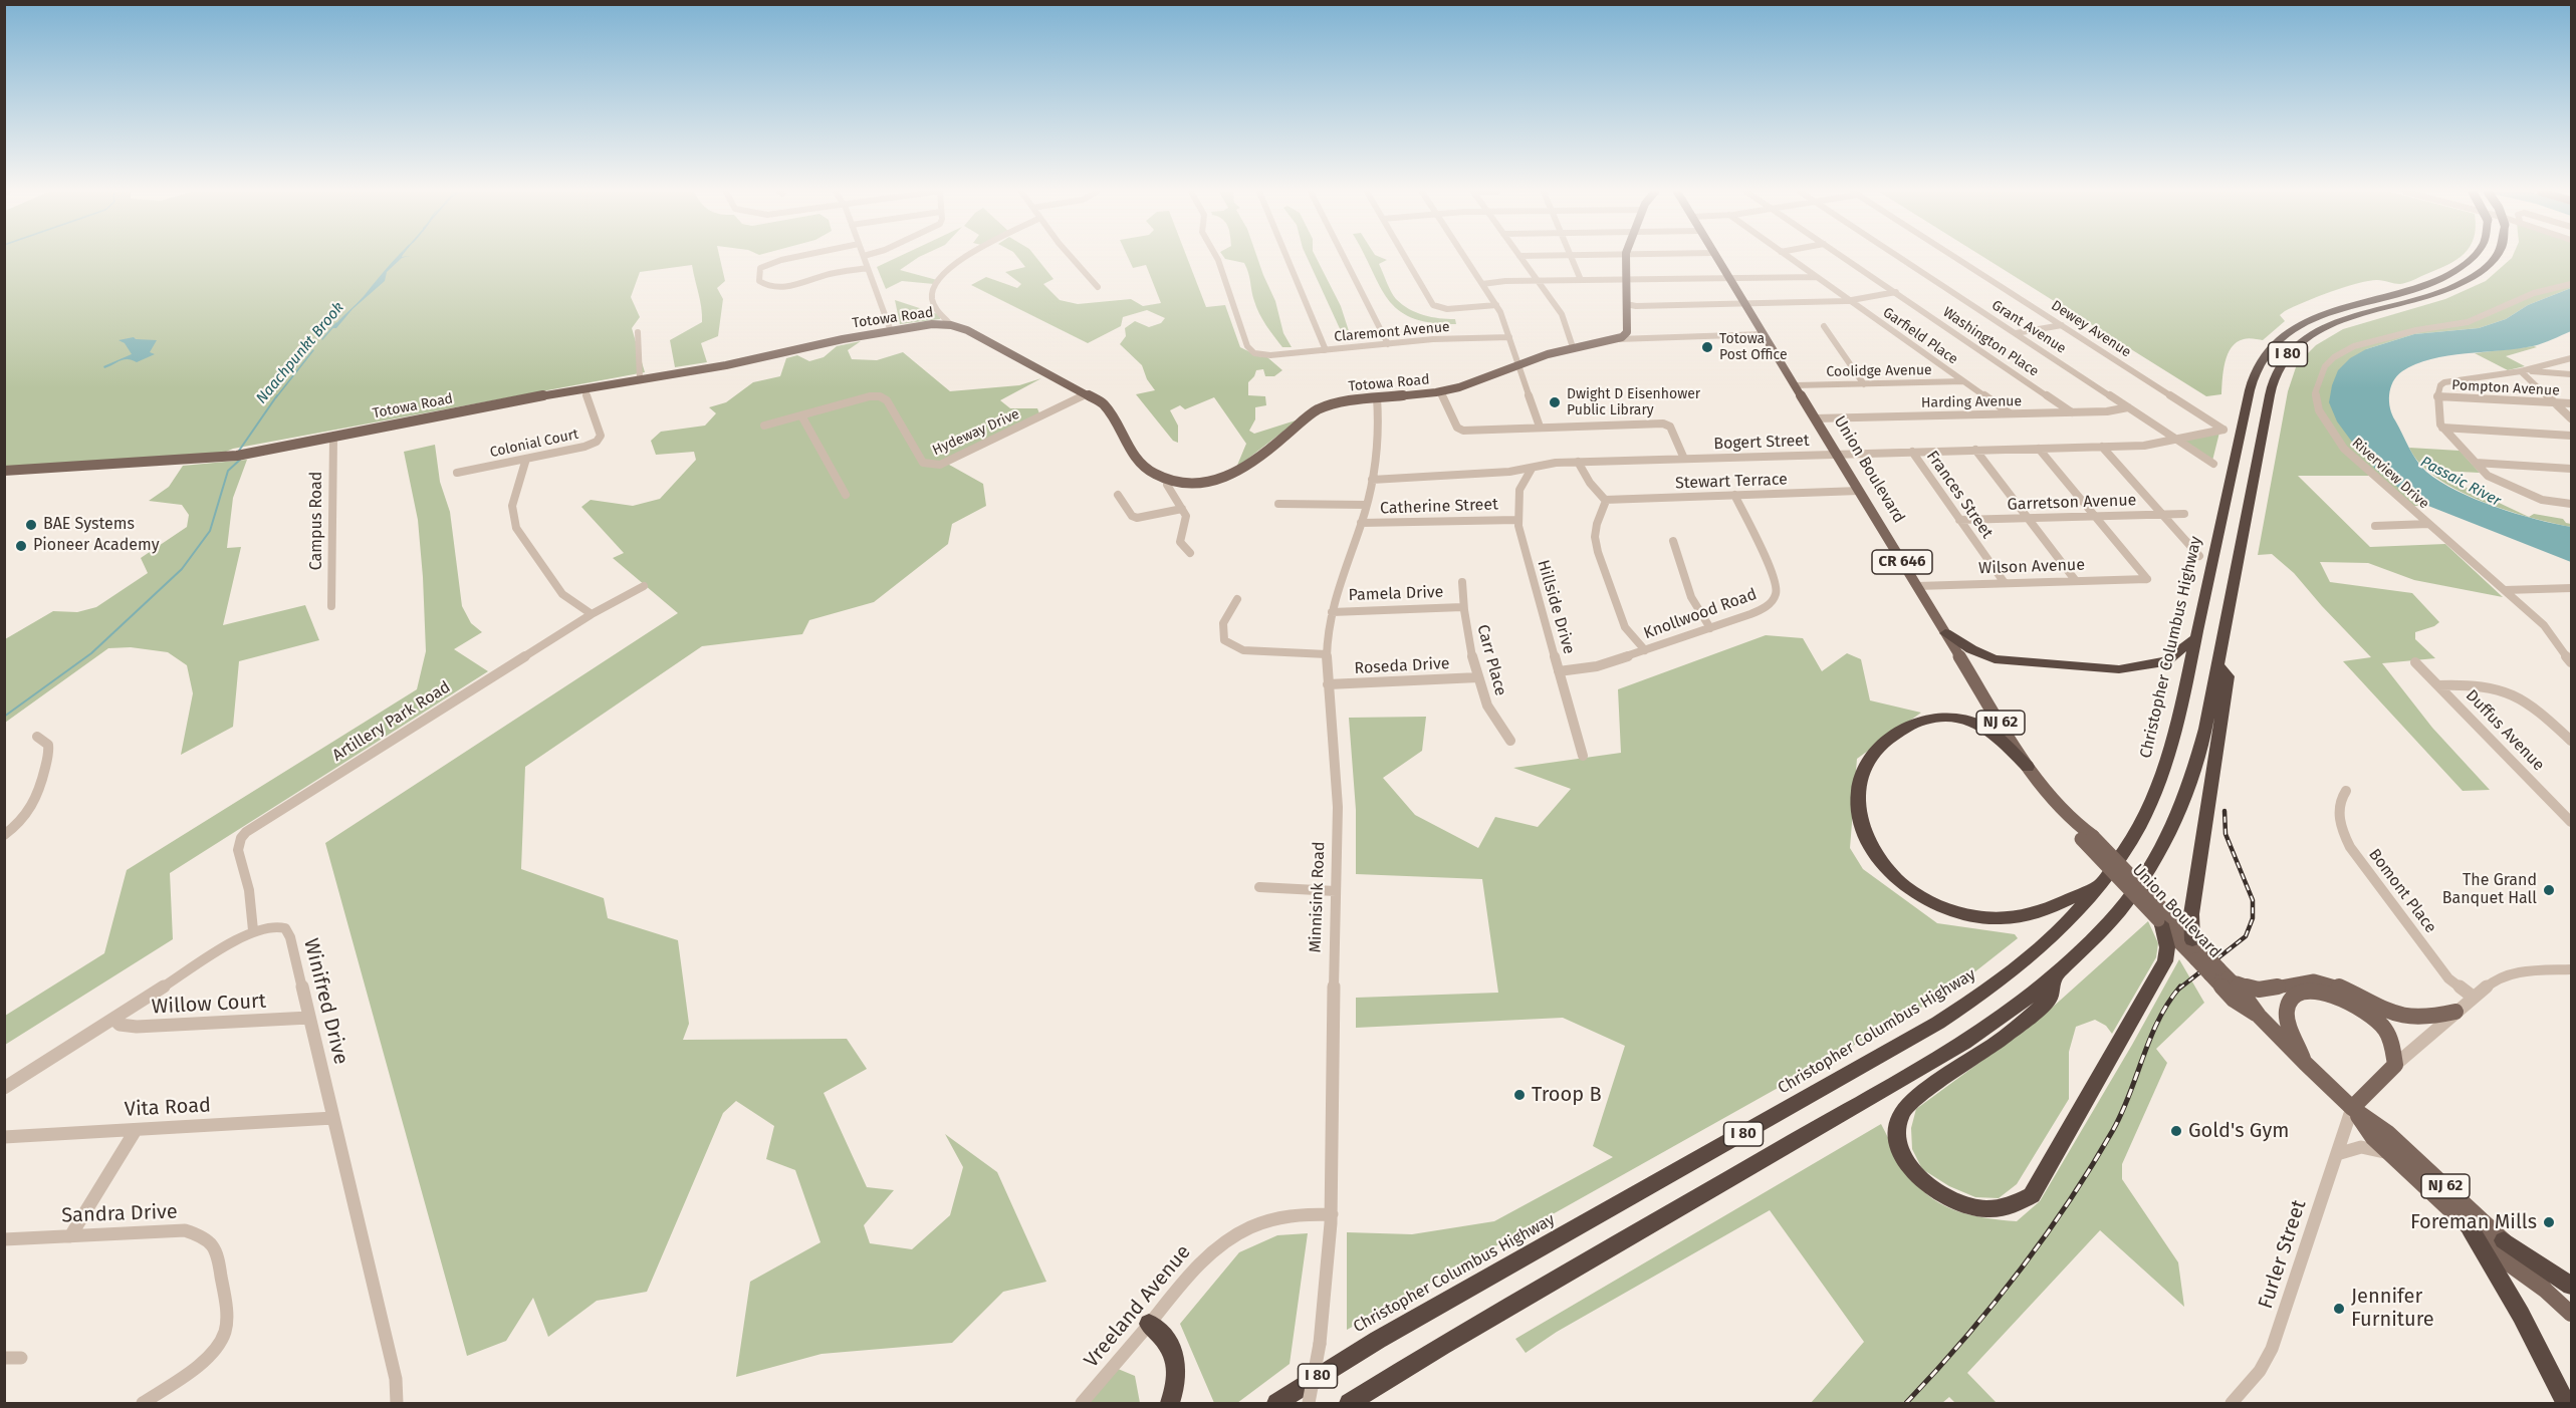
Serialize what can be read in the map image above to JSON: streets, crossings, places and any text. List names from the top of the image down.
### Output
{
  "streets": {
    "highway": ["I 80", "Christopher Columbus Highway"],
    "main road": [
      "Totowa Road",
      "Union Boulevard",
      "CR 646",
      "NJ 62"
    ],
    "street": [
      "Grant Avenue",
      "Dewey Avenue",
      "Claremont Avenue",
      "Garfield Place",
      "Washington Place",
      "Coolidge Avenue",
      "Pompton Avenue",
      "Harding Avenue",
      "Hydeway Drive",
      "Bogert Street",
      "Colonial Court",
      "Riverview Drive",
      "Stewart Terrace",
      "Frances Street",
      "Garretson Avenue",
      "Catherine Street",
      "Campus Road",
      "Wilson Avenue",
      "Pamela Drive",
      "Hillside Drive",
      "Knollwood Road",
      "Carr Place",
      "Roseda Drive",
      "Artillery Park Road",
      "Duffus Avenue",
      "Bomont Place",
      "Minnisink Road",
      "Winifred Drive",
      "Willow Court",
      "Vita Road",
      "Sandra Drive",
      "Furler Street",
      "Vreeland Avenue"
    ]
  },
  "crossings": [
    ["Totowa Road", "Hydeway Drive"],
    ["Totowa Road", "Colonial Court"],
    ["Totowa Road", "Campus Road"],
    ["Totowa Road", "Minnisink Road"],
    ["Grant Avenue", "Harding Avenue"],
    ["Grant Avenue", "Bogert Street"],
    ["Dewey Avenue", "Bogert Street"],
    ["Garfield Place", "Coolidge Avenue"],
    ["Garfield Place", "Harding Avenue"],
    ["Washington Place", "Harding Avenue"],
    ["Coolidge Avenue", "Union Boulevard"],
    ["Harding Avenue", "Union Boulevard"],
    ["Bogert Street", "Union Boulevard"],
    ["Bogert Street", "Frances Street"],
    ["Bogert Street", "Hillside Drive"],
    ["Bogert Street", "Minnisink Road"],
    ["Union Boulevard", "Stewart Terrace"],
    ["Union Boulevard", "Wilson Avenue"],
    ["Union Boulevard", "Furler Street"],
    ["Stewart Terrace", "Knollwood Road"],
    ["Frances Street", "Garretson Avenue"],
    ["Frances Street", "Wilson Avenue"],
    ["Garretson Avenue", "Wilson Avenue"],
    ["Catherine Street", "Hillside Drive"],
    ["Catherine Street", "Minnisink Road"],
    ["Pamela Drive", "Carr Place"],
    ["Pamela Drive", "Minnisink Road"],
    ["Hillside Drive", "Knollwood Road"],
    ["Carr Place", "Roseda Drive"],
    ["Roseda Drive", "Minnisink Road"],
    ["Artillery Park Road", "Winifred Drive"],
    ["Minnisink Road", "Vreeland Avenue"],
    ["Winifred Drive", "Willow Court"],
    ["Winifred Drive", "Vita Road"]
  ],
  "water": ["Naachpunkt Brook", "Passaic River"],
  "places": [
    "Totowa Post Office",
    "Dwight D Eisenhower Public Library",
    "BAE Systems",
    "Pioneer Academy",
    "The Grand Banquet Hall",
    "Troop B",
    "Gold's Gym",
    "Foreman Mills",
    "Jennifer Furniture"
  ]
}
